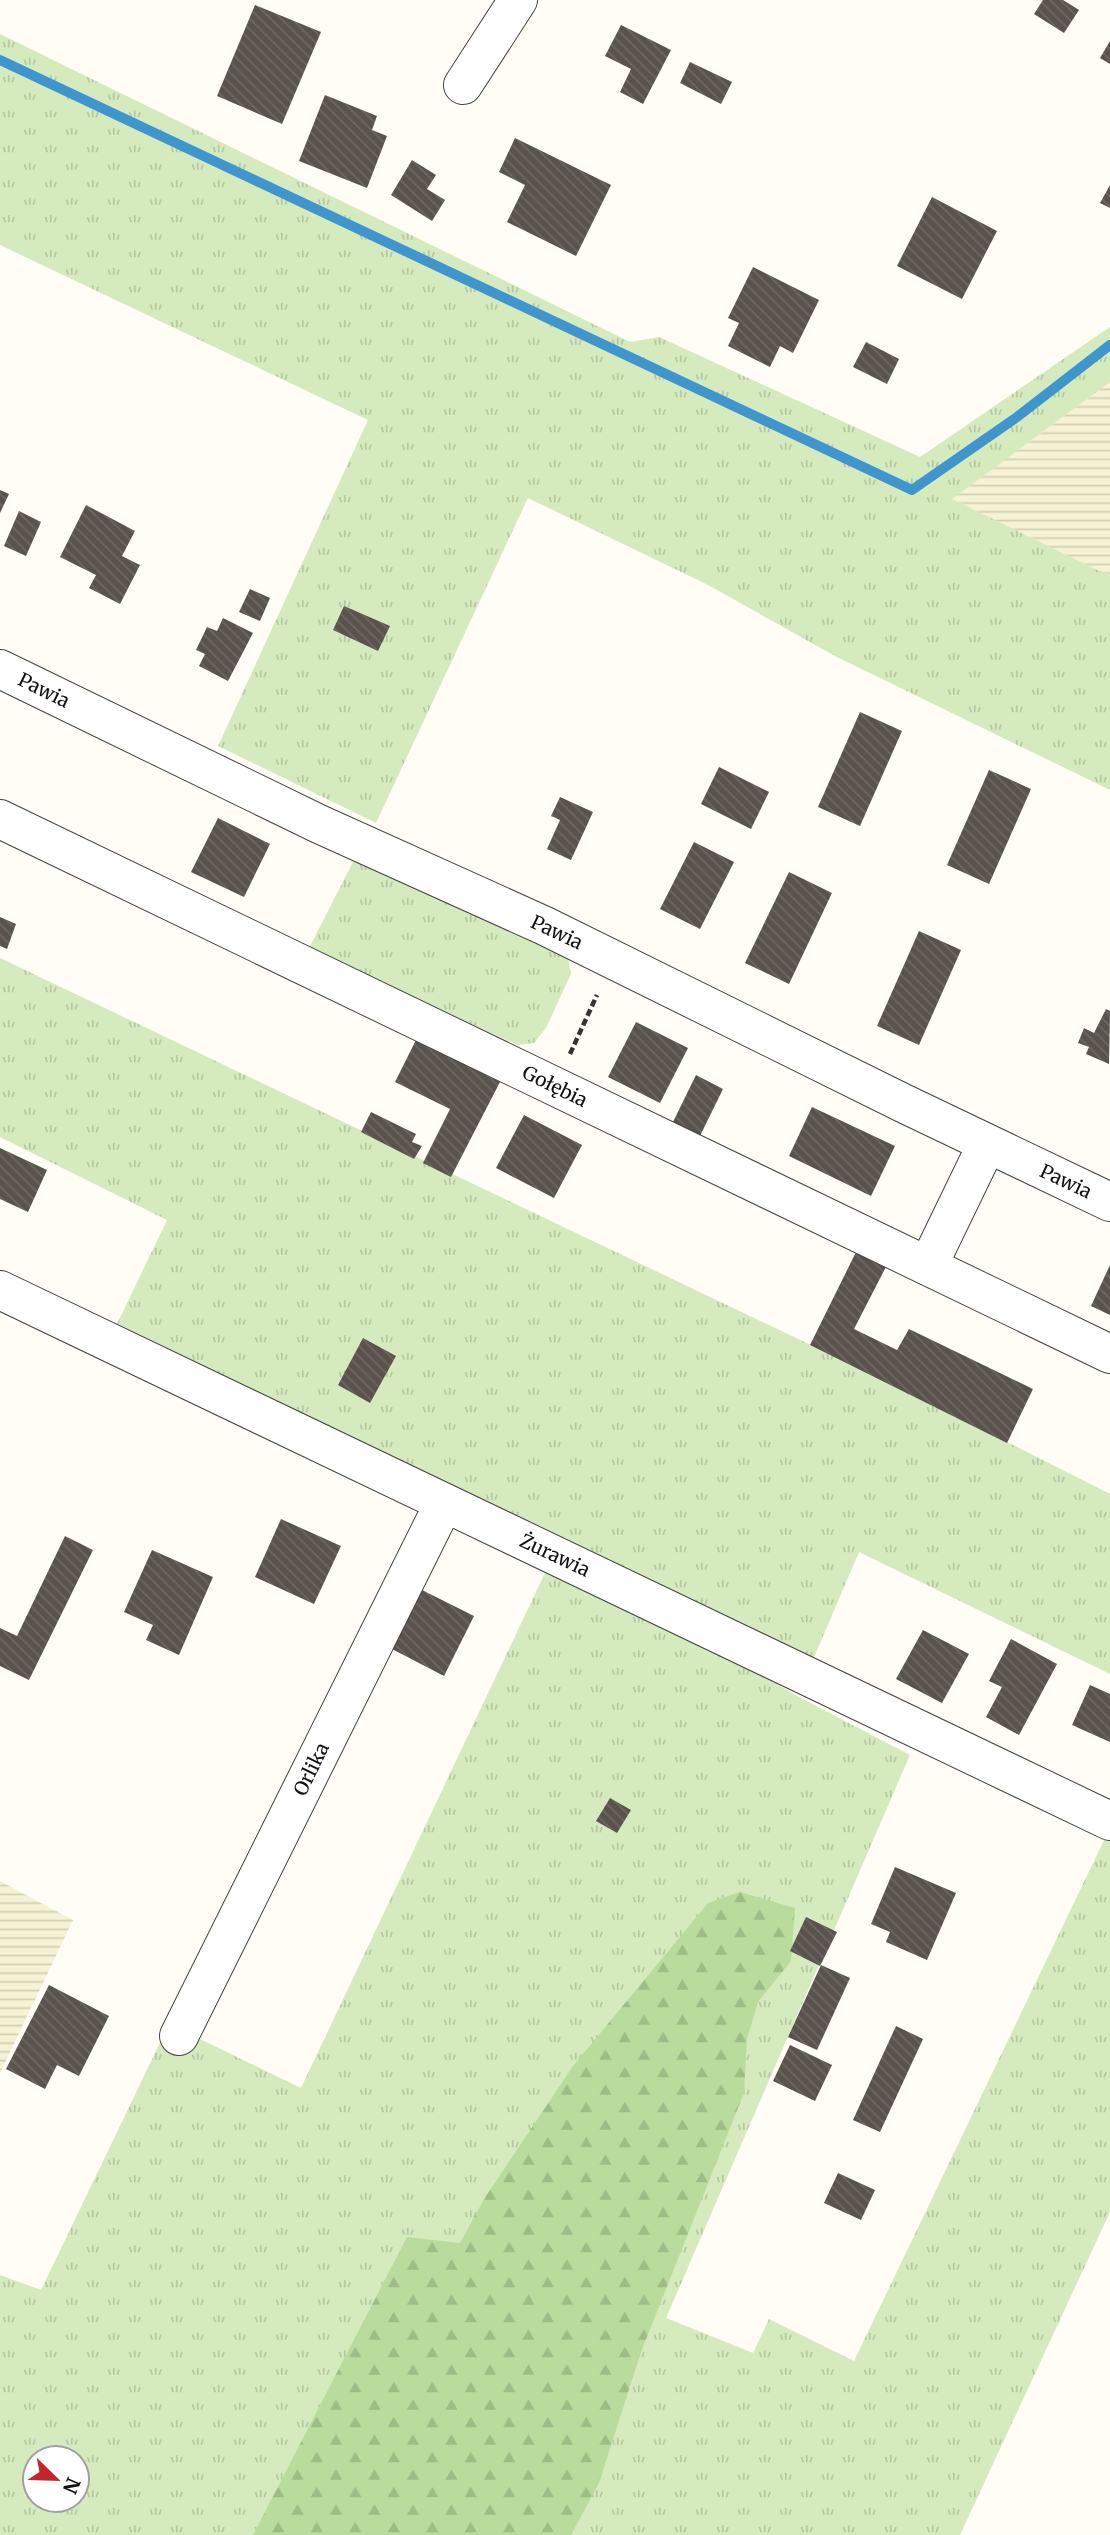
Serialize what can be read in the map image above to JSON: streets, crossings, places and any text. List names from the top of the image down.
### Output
{
  "streets": {
    "street": [
      "Pawia",
      "Gołębia",
      "Żurawia",
      "Orlika"
    ]
  },
  "crossings": [
    ["Żurawia", "Orlika"]
  ],
  "north": "bottom right"
}
